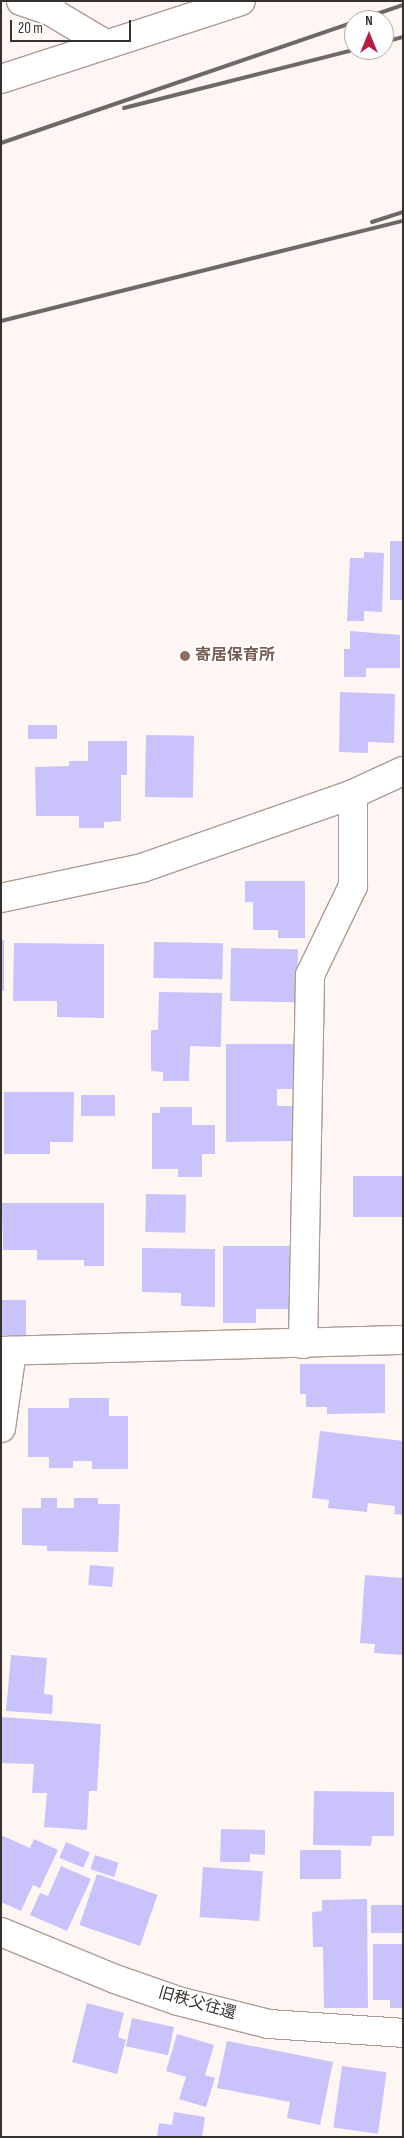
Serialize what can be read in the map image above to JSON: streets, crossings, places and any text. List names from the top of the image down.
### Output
{
  "streets": {
    "street": ["旧秩父往還"]
  },
  "places": ["寄居保育所"],
  "scale_bar": "20 m",
  "north": "top"
}
